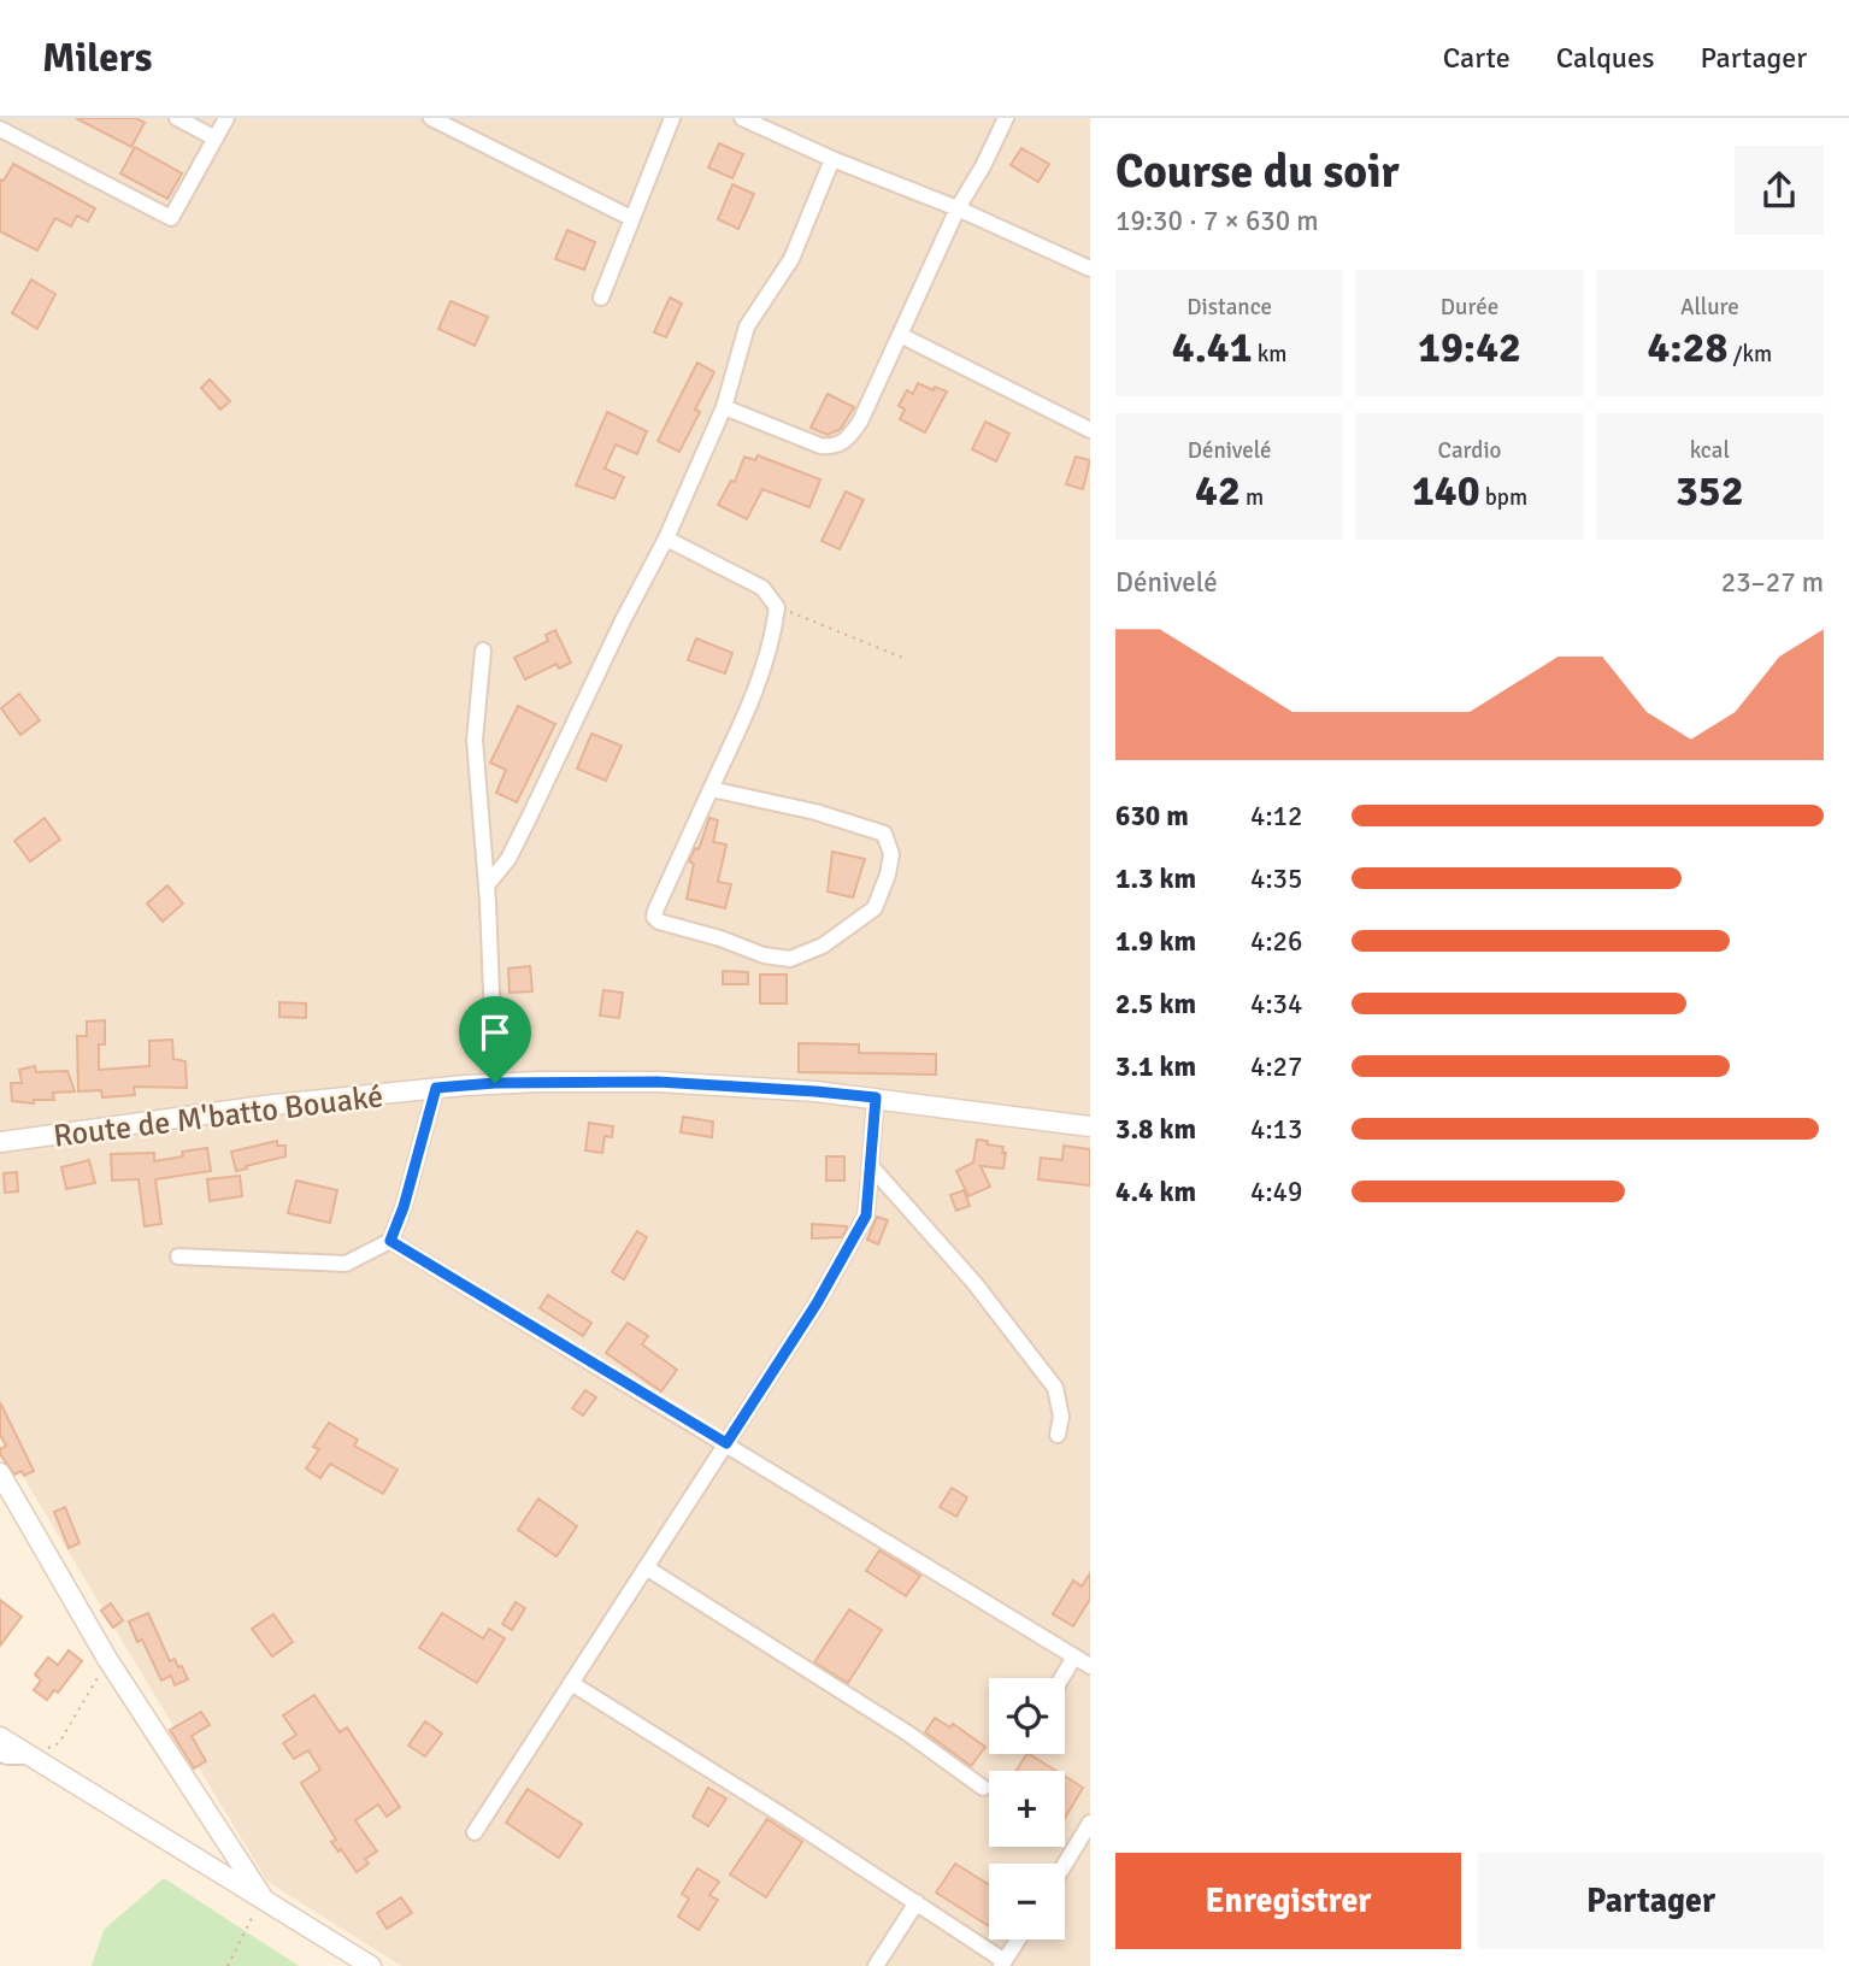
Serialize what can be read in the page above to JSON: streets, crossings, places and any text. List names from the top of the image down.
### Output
{
  "streets": {
    "street": ["Route de M'batto Bouaké"]
  },
  "page": {
    "header": "Milers",
    "nav": ["Carte", "Calques", "Partager"],
    "heading": ["Course du soir", "19:30 · 7 × 630 m"],
    "stats": [
      ["Distance", "4.41 km"],
      ["Durée", "19:42"],
      ["Allure", "4:28 /km"],
      ["Dénivelé", "42 m"],
      ["Cardio", "140 bpm"],
      ["kcal", "352"]
    ],
    "chart": ["Dénivelé", "23–27 m"],
    "list": [
      {
        "name": "630 m",
        "note": "4:12"
      },
      {
        "name": "1.3 km",
        "note": "4:35"
      },
      {
        "name": "1.9 km",
        "note": "4:26"
      },
      {
        "name": "2.5 km",
        "note": "4:34"
      },
      {
        "name": "3.1 km",
        "note": "4:27"
      },
      {
        "name": "3.8 km",
        "note": "4:13"
      },
      {
        "name": "4.4 km",
        "note": "4:49"
      }
    ],
    "map_buttons": ["+", "−"],
    "buttons": ["Enregistrer", "Partager"]
  }
}
